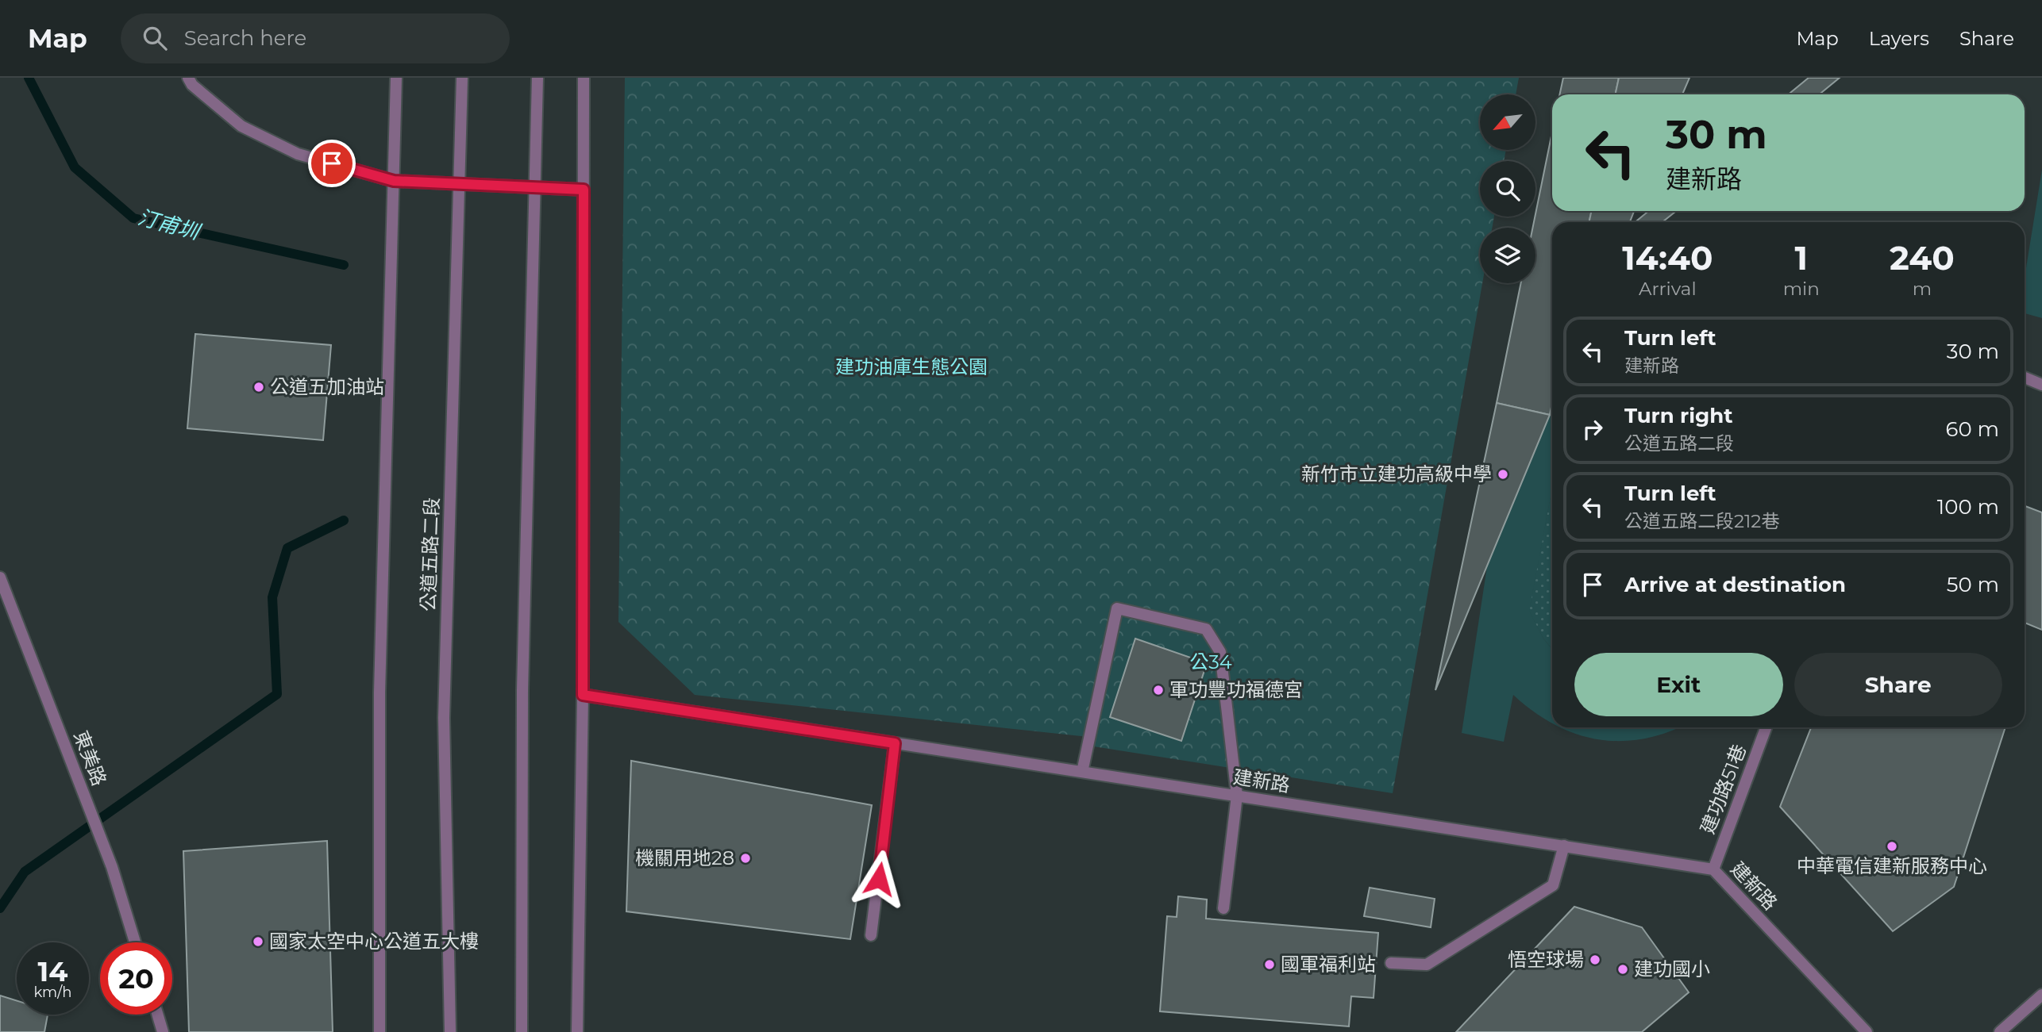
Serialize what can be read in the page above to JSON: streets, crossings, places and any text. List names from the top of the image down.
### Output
{
  "streets": {
    "street": [
      "公道五路二段",
      "東美路",
      "建新路",
      "建功路51巷"
    ]
  },
  "crossings": [
    ["建新路", "建功路51巷"]
  ],
  "water": ["汀甫圳"],
  "parks": ["建功油庫生態公園", "公34"],
  "places": [
    "公道五加油站",
    "新竹市立建功高級中學",
    "軍功豐功福德宮",
    "中華電信建新服務中心",
    "機關用地28",
    "國家太空中心公道五大樓",
    "悟空球場",
    "國軍福利站",
    "建功國小"
  ],
  "north": "bottom left",
  "page": {
    "header": "Map",
    "search": "Search here",
    "nav": ["Map", "Layers", "Share"],
    "turn": ["30 m", "建新路"],
    "eta": [
      "14:40",
      "Arrival",
      "1",
      "min",
      "240",
      "m"
    ],
    "list": [
      {
        "name": "Turn left",
        "note": "建新路",
        "value": "30 m"
      },
      {
        "name": "Turn right",
        "note": "公道五路二段",
        "value": "60 m"
      },
      {
        "name": "Turn left",
        "note": "公道五路二段212巷",
        "value": "100 m"
      },
      {
        "name": "Arrive at destination",
        "value": "50 m"
      }
    ],
    "buttons": ["Exit", "Share"],
    "speed": "14 km/h",
    "limit": "20"
  }
}
